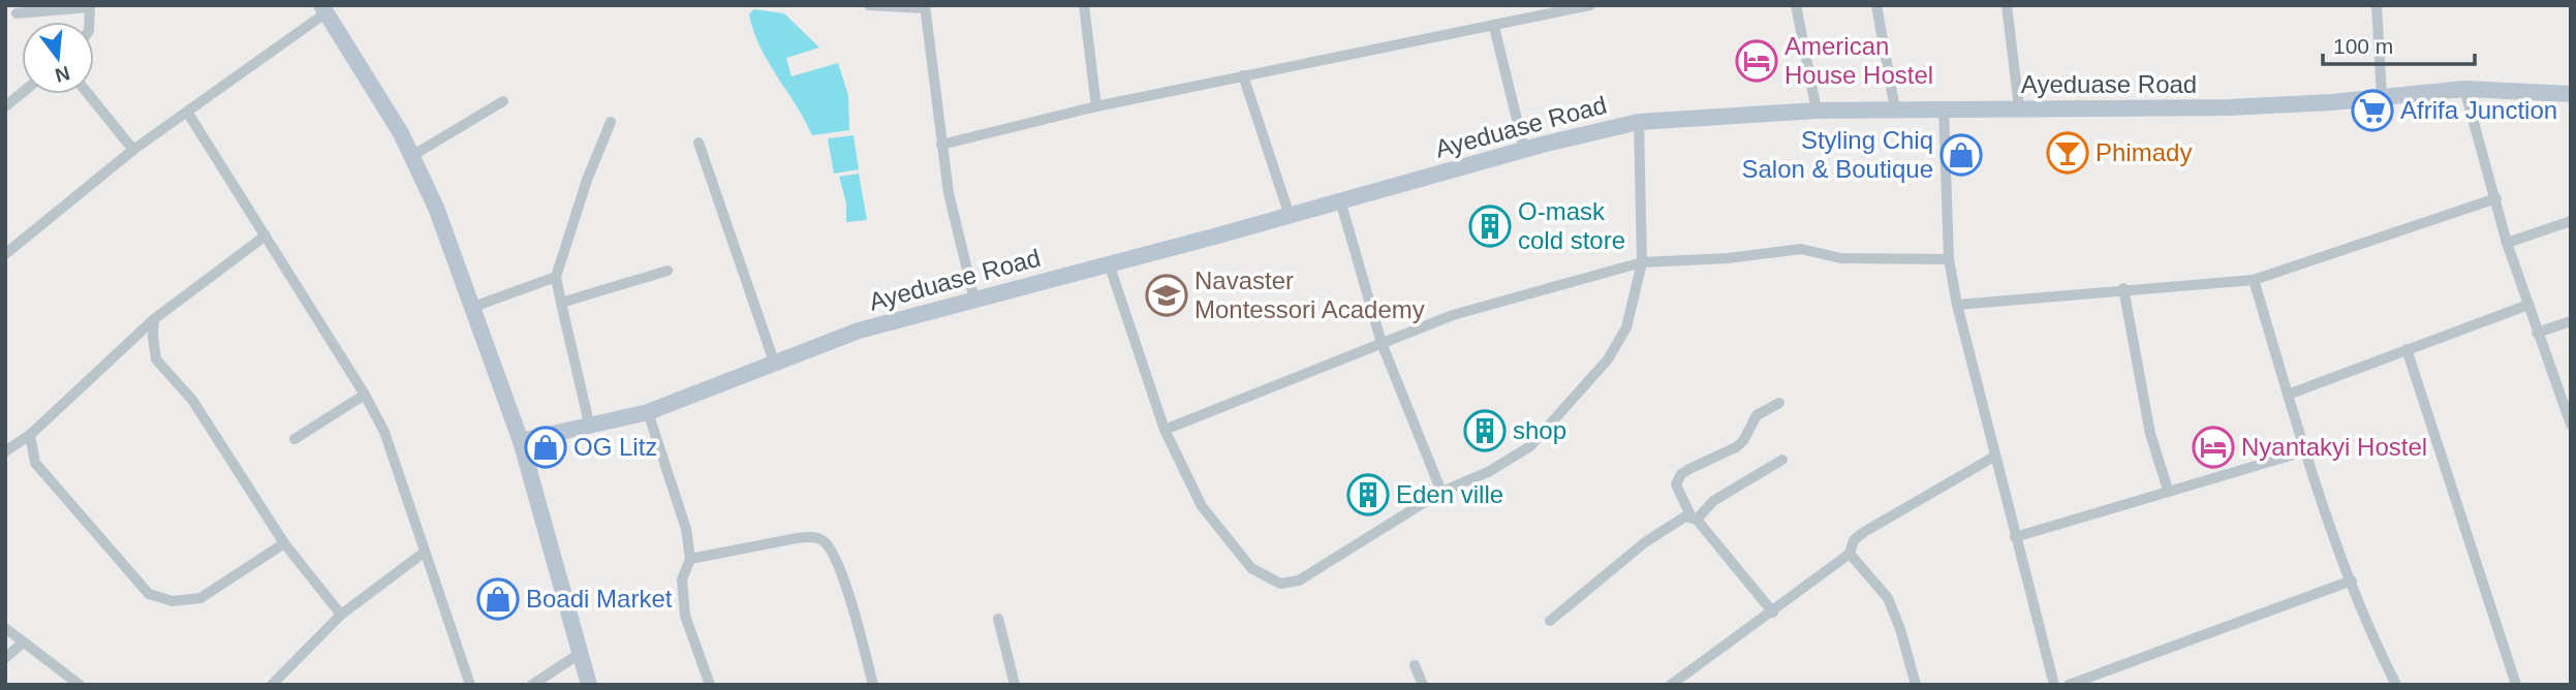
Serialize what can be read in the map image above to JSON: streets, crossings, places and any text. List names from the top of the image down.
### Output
{
  "streets": {
    "street": ["Ayeduase Road"]
  },
  "places": {
    "hotel": ["American House Hostel", "Nyantakyi Hostel"],
    "supermarket": ["Afrifa Junction"],
    "bar": ["Phimady"],
    "shop": ["Styling Chiq Salon & Boutique", "OG Litz", "Boadi Market"],
    "building": ["O-mask cold store", "shop", "Eden ville"],
    "school or university": ["Navaster Montessori Academy"]
  },
  "scale_bar": "100 m",
  "north": "bottom"
}
